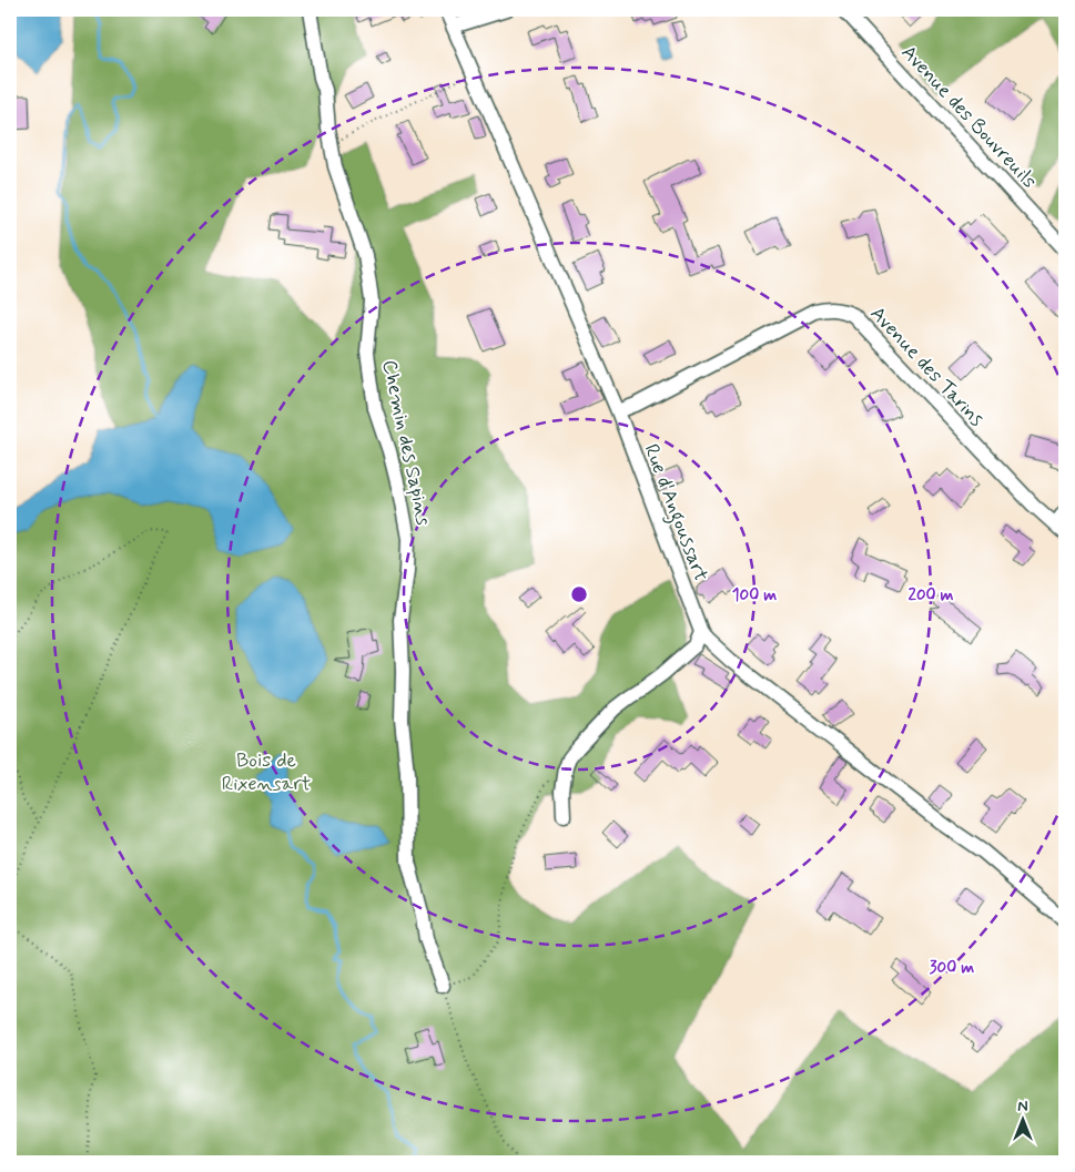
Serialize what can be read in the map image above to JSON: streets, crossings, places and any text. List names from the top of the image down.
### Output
{
  "streets": {
    "street": [
      "Avenue des Bouvreuils",
      "Avenue des Tarins",
      "Chemin des Sapins",
      "Rue d'Angoussart"
    ]
  },
  "crossings": [
    ["Avenue des Tarins", "Rue d'Angoussart"]
  ],
  "parks": ["Bois de Rixensart"],
  "north": "top",
  "rings": ["100 m", "200 m", "300 m"]
}
